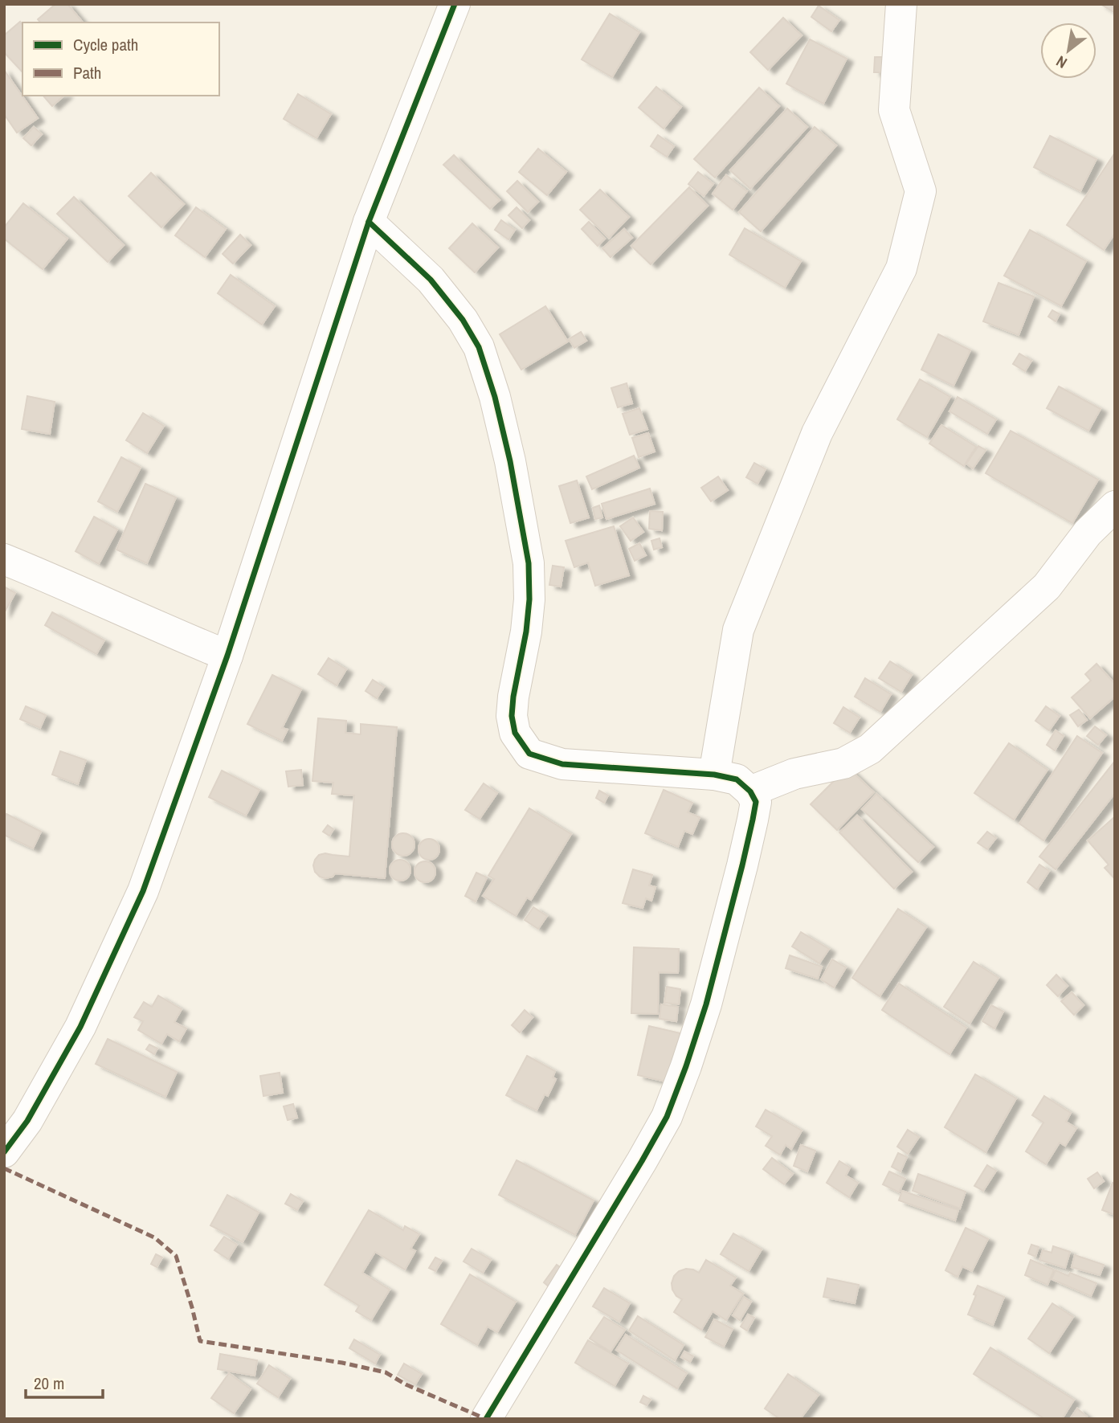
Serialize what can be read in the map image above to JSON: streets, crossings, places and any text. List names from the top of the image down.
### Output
{
  "legend": ["Cycle path", "Path"],
  "scale_bar": "20 m",
  "north": "bottom left"
}
